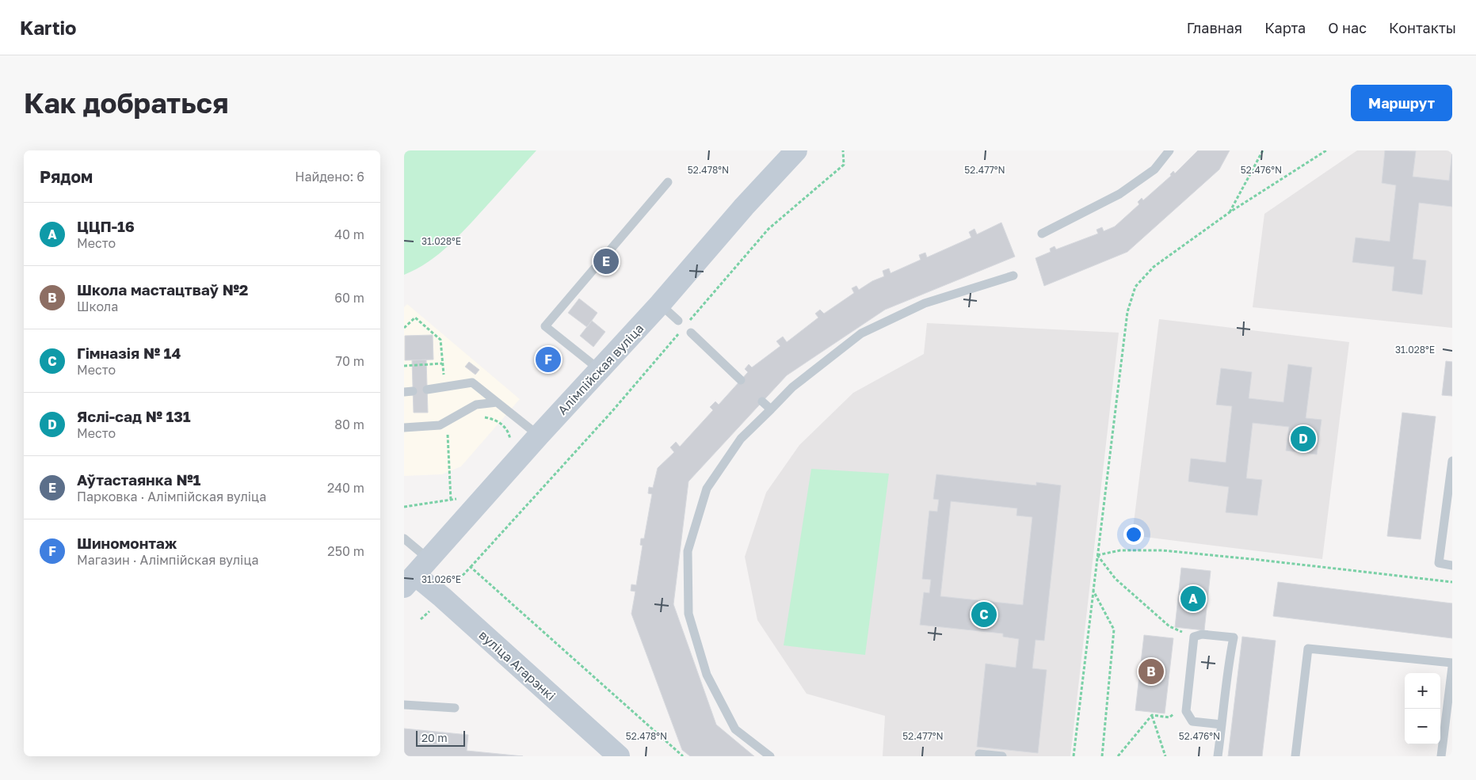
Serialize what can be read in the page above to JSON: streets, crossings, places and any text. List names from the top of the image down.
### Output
{
  "streets": {
    "street": ["Алімпійская вуліца", "вуліца Агарэнкі"]
  },
  "crossings": [
    ["Алімпійская вуліца", "вуліца Агарэнкі"]
  ],
  "scale_bar": "20 m",
  "page": {
    "header": "Kartio",
    "nav": [
      "Главная",
      "Карта",
      "О нас",
      "Контакты"
    ],
    "buttons": "Маршрут",
    "title": "Как добраться",
    "heading": ["Рядом", "Найдено: 6"],
    "list": [
      {
        "mark": "A",
        "name": "ЦЦП-16",
        "note": "Место",
        "value": "40 m"
      },
      {
        "mark": "B",
        "name": "Школа мастацтваў №2",
        "note": "Школа",
        "value": "60 m"
      },
      {
        "mark": "C",
        "name": "Гімназія № 14",
        "note": "Место",
        "value": "70 m"
      },
      {
        "mark": "D",
        "name": "Яслі-сад № 131",
        "note": "Место",
        "value": "80 m"
      },
      {
        "mark": "E",
        "name": "Аўтастаянка №1",
        "note": "Парковка · Алімпійская вуліца",
        "value": "240 m"
      },
      {
        "mark": "F",
        "name": "Шиномонтаж",
        "note": "Магазин · Алімпійская вуліца",
        "value": "250 m"
      }
    ],
    "pins": [
      "E",
      "F",
      "D",
      "A",
      "C",
      "B"
    ],
    "map_buttons": ["+", "−"],
    "scale": "20 m"
  },
  "coordinates": [
    "52.478°N",
    "52.477°N",
    "52.476°N",
    "31.028°E",
    "31.026°E"
  ]
}
